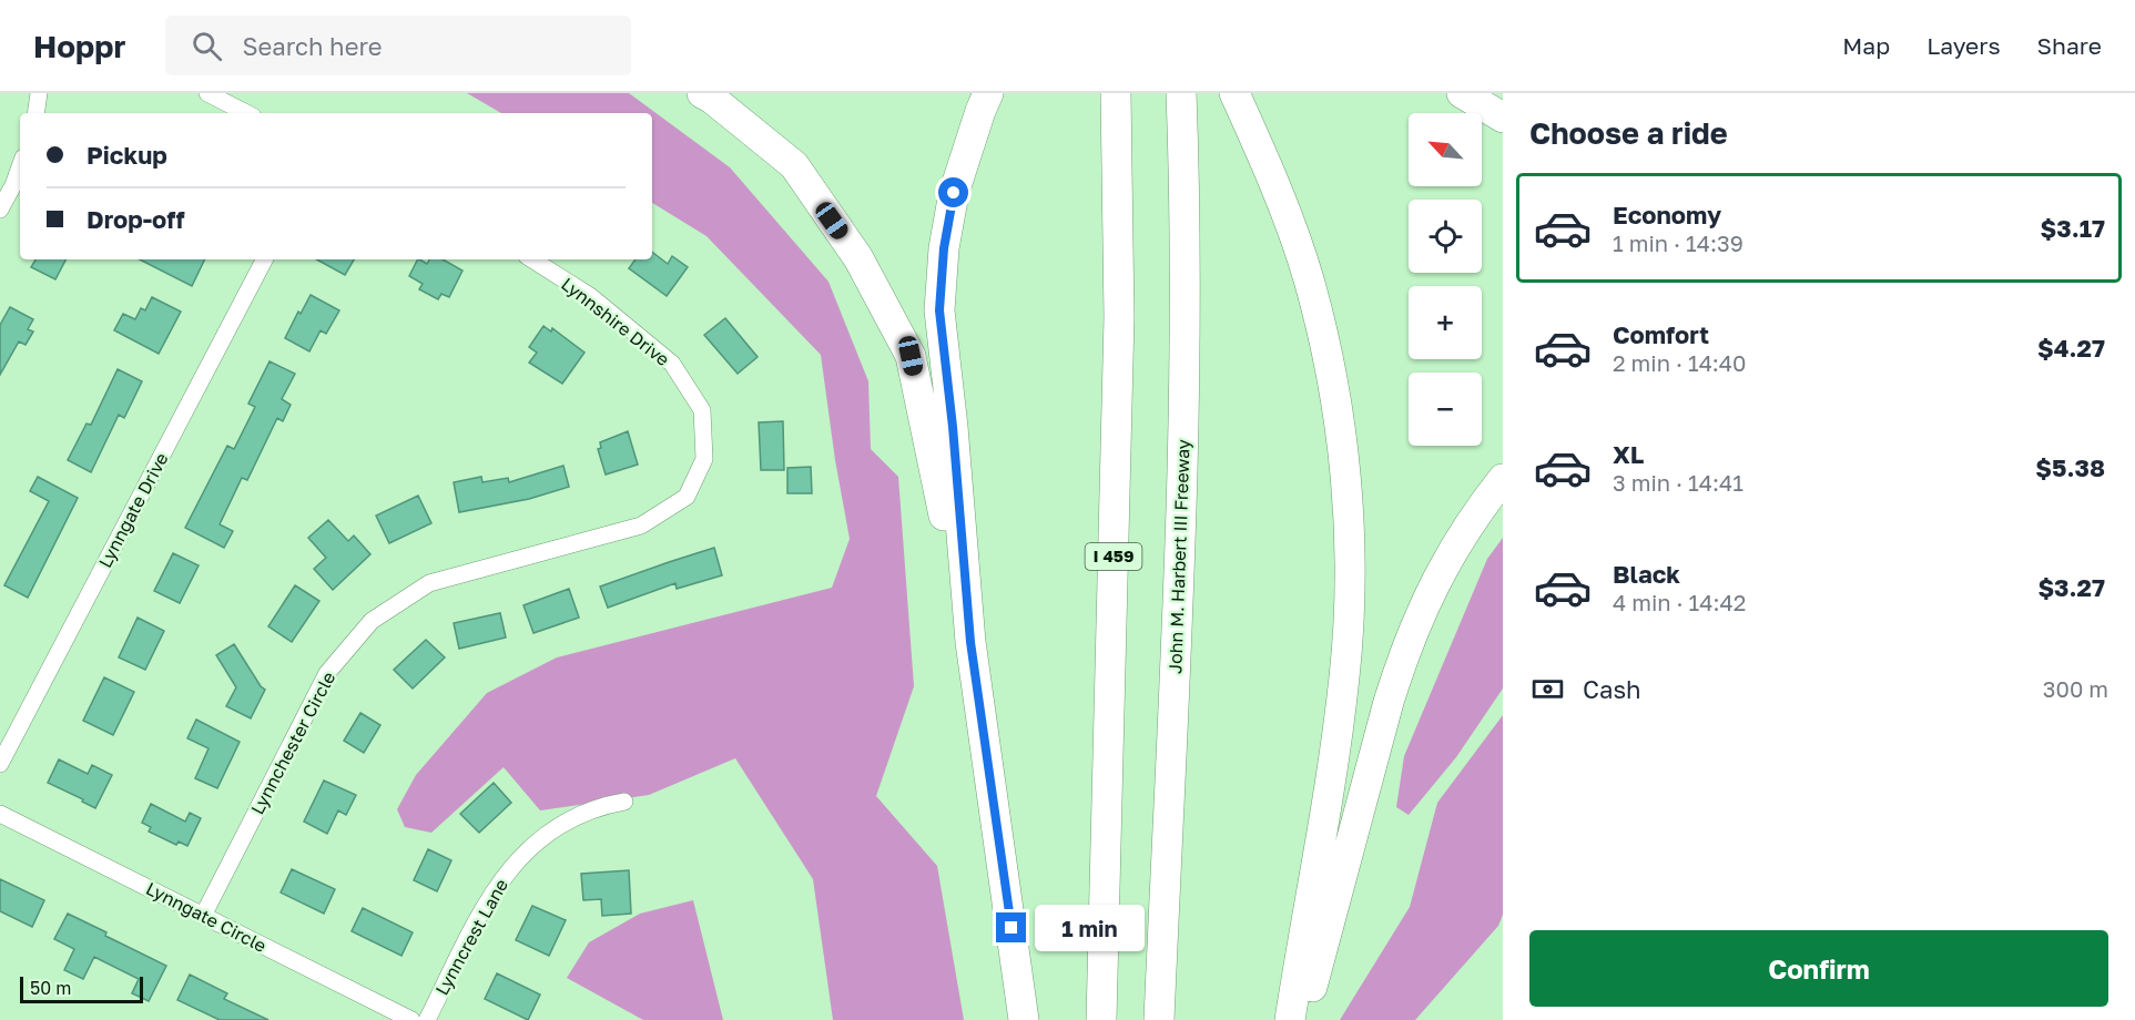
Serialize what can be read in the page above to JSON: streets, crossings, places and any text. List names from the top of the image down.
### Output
{
  "streets": {
    "highway": ["I 459", "John M. Harbert III Freeway"],
    "street": [
      "Lynnshire Drive",
      "Lynngate Drive",
      "Lynnchester Circle",
      "Lynngate Circle",
      "Lynncrest Lane"
    ]
  },
  "crossings": [
    ["Lynnshire Drive", "Lynnchester Circle"],
    ["Lynnchester Circle", "Lynngate Circle"]
  ],
  "scale_bar": "50 m",
  "north": "top left",
  "page": {
    "header": "Hoppr",
    "search": "Search here",
    "nav": ["Map", "Layers", "Share"],
    "heading": "Choose a ride",
    "map_buttons": ["+", "−"],
    "banner": ["Pickup", "Drop-off"],
    "list": [
      {
        "name": "Economy",
        "note": "1 min · 14:39",
        "value": "$3.17"
      },
      {
        "name": "Comfort",
        "note": "2 min · 14:40",
        "value": "$4.27"
      },
      {
        "name": "XL",
        "note": "3 min · 14:41",
        "value": "$5.38"
      },
      {
        "name": "Black",
        "note": "4 min · 14:42",
        "value": "$3.27"
      }
    ],
    "pay": ["Cash", "300 m"],
    "bubble": "1 min",
    "buttons": "Confirm",
    "scale": "50 m"
  }
}
